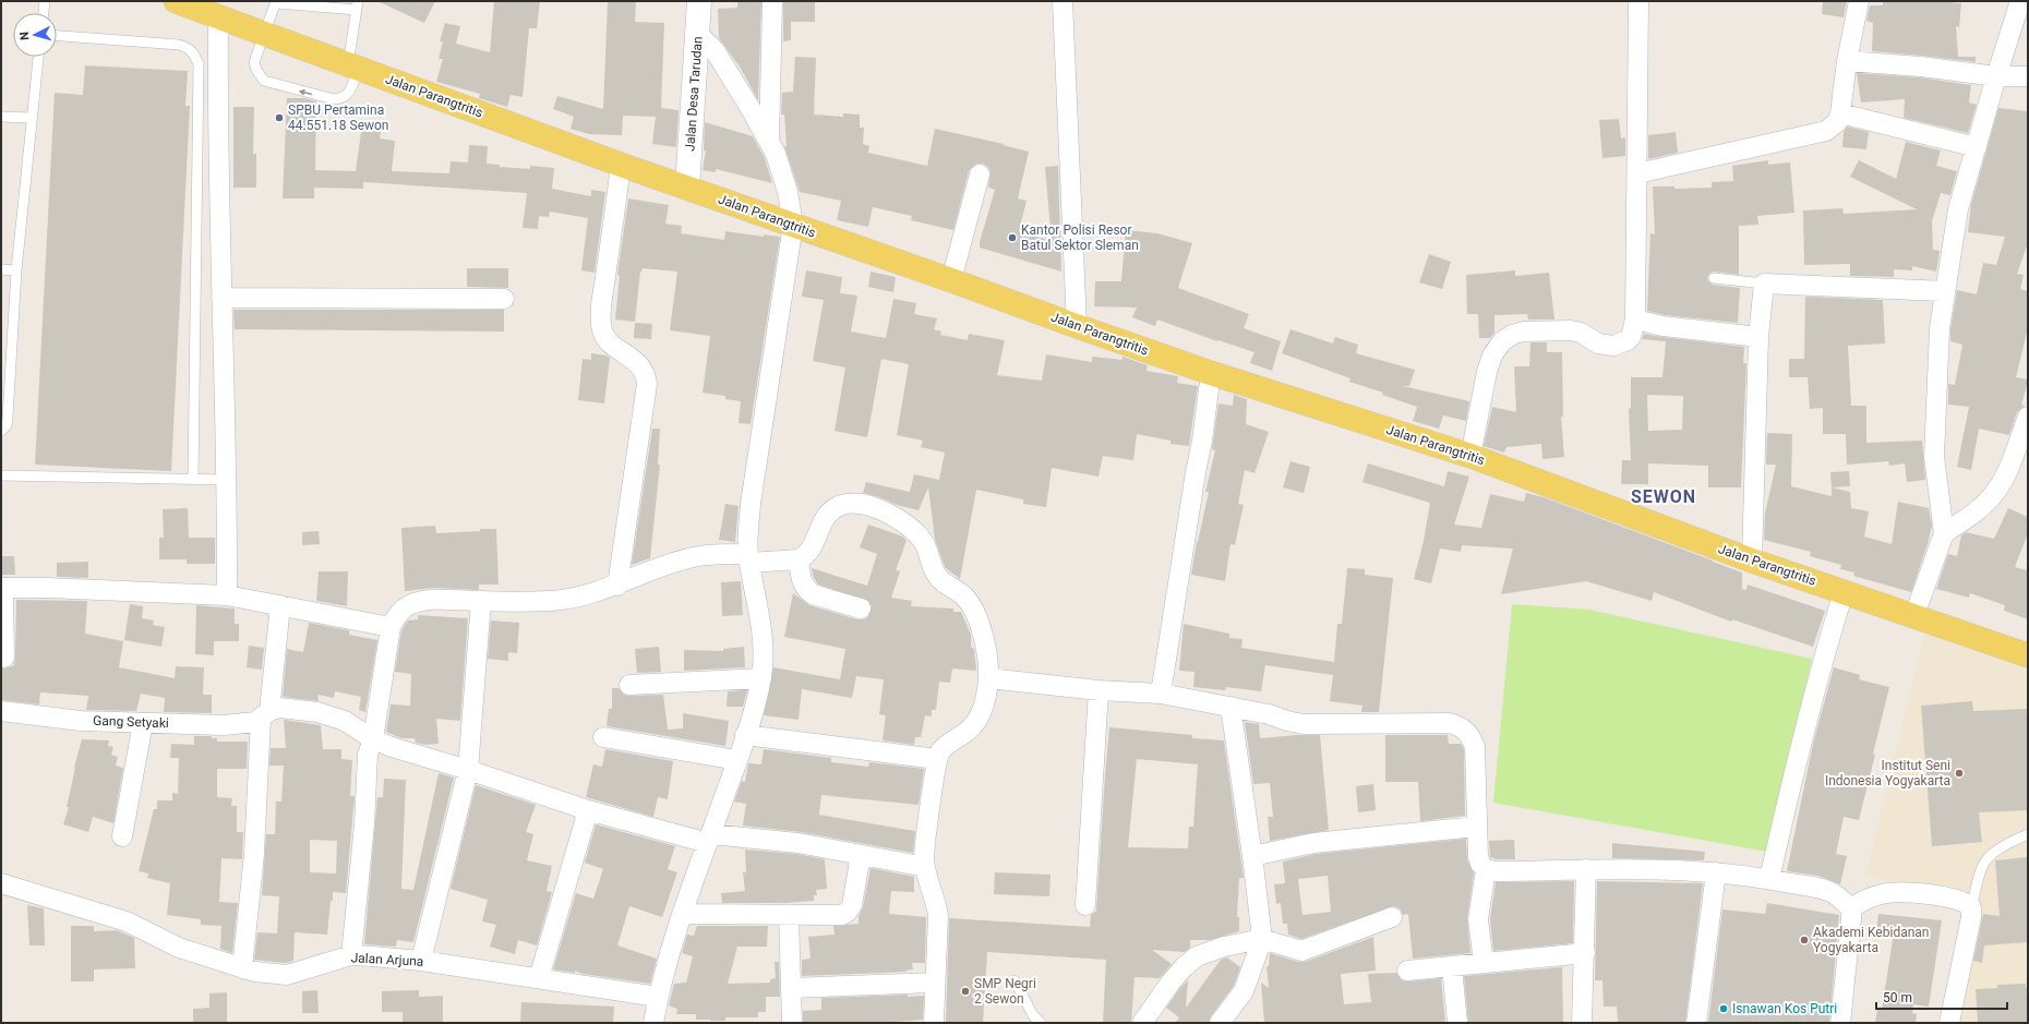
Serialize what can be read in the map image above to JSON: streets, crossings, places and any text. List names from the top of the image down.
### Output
{
  "streets": {
    "main road": ["Jalan Parangtritis"],
    "street": ["Jalan Desa Tarudan", "Gang Setyaki", "Jalan Arjuna"]
  },
  "crossings": [
    ["Jalan Desa Tarudan", "Jalan Parangtritis"]
  ],
  "districts": ["SEWON"],
  "places": [
    "SPBU Pertamina 44.551.18 Sewon",
    "Kantor Polisi Resor Batul Sektor Sleman",
    "Institut Seni Indonesia Yogyakarta",
    "Akademi Kebidanan Yogyakarta",
    "SMP Negri 2 Sewon",
    "Isnawan Kos Putri"
  ],
  "scale_bar": "50 m",
  "north": "left"
}
